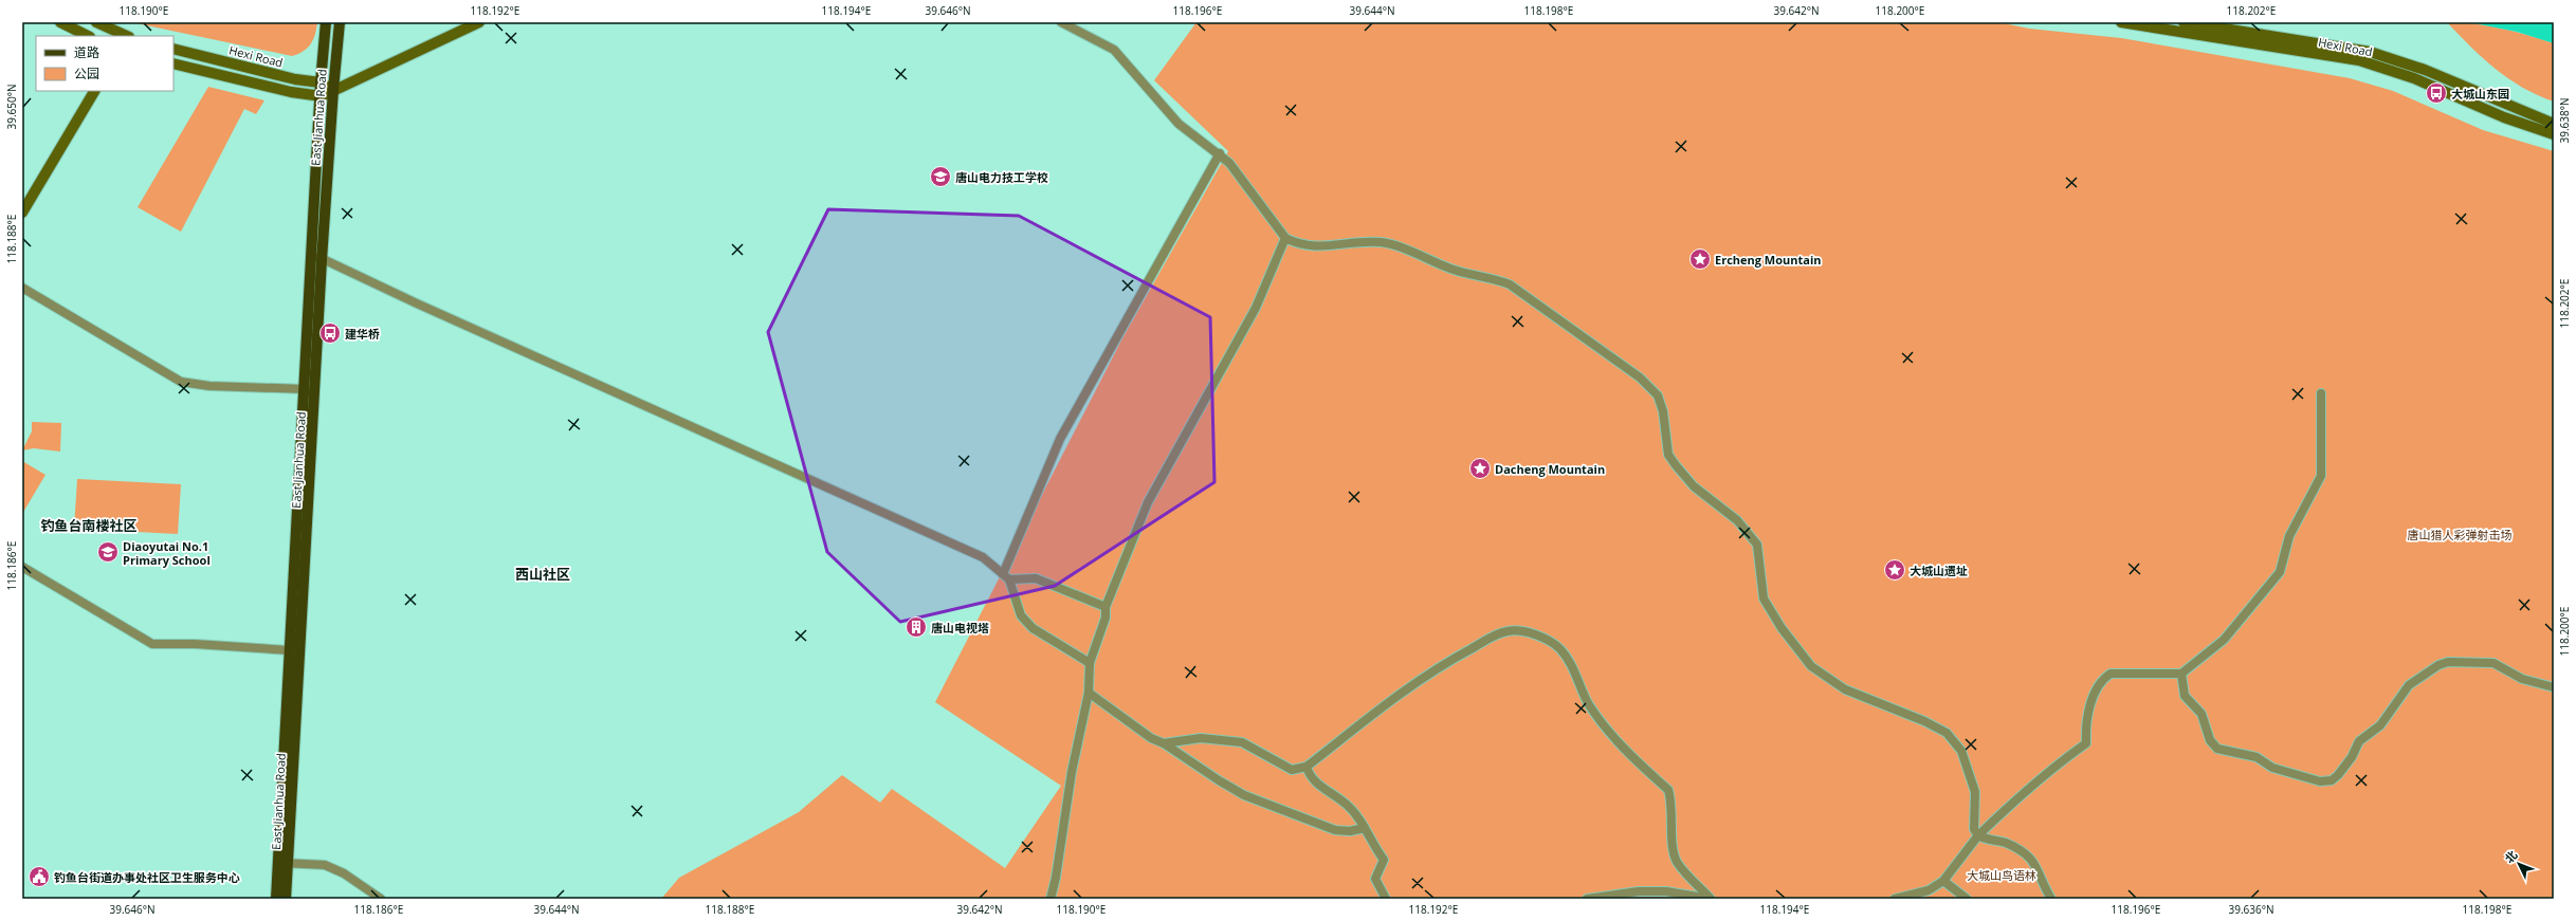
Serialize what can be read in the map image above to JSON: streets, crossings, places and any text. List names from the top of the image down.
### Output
{
  "streets": {
    "main road": ["East Jianhua Road"],
    "street": ["Hexi Road"]
  },
  "crossings": [
    ["Hexi Road", "East Jianhua Road"]
  ],
  "districts": ["钓鱼台南楼社区", "西山社区"],
  "parks": ["唐山猎人彩弹射击场", "大城山鸟语林"],
  "places": {
    "bus stop": ["大城山东园", "建华桥"],
    "school or university": ["唐山电力技工学校", "Diaoyutai No.1 Primary School"],
    "place": ["Ercheng Mountain", "Dacheng Mountain", "大城山遗址"],
    "building": ["唐山电视塔"],
    "public building": ["钓鱼台街道办事处社区卫生服务中心"]
  },
  "legend": ["道路", "公园"],
  "north": "top left",
  "coordinates": [
    "118.190°E",
    "118.192°E",
    "118.194°E",
    "39.646°N",
    "118.196°E",
    "39.644°N",
    "118.198°E",
    "39.642°N",
    "118.200°E",
    "118.202°E",
    "39.650°N",
    "39.638°N",
    "118.188°E",
    "118.186°E",
    "39.636°N"
  ]
}
